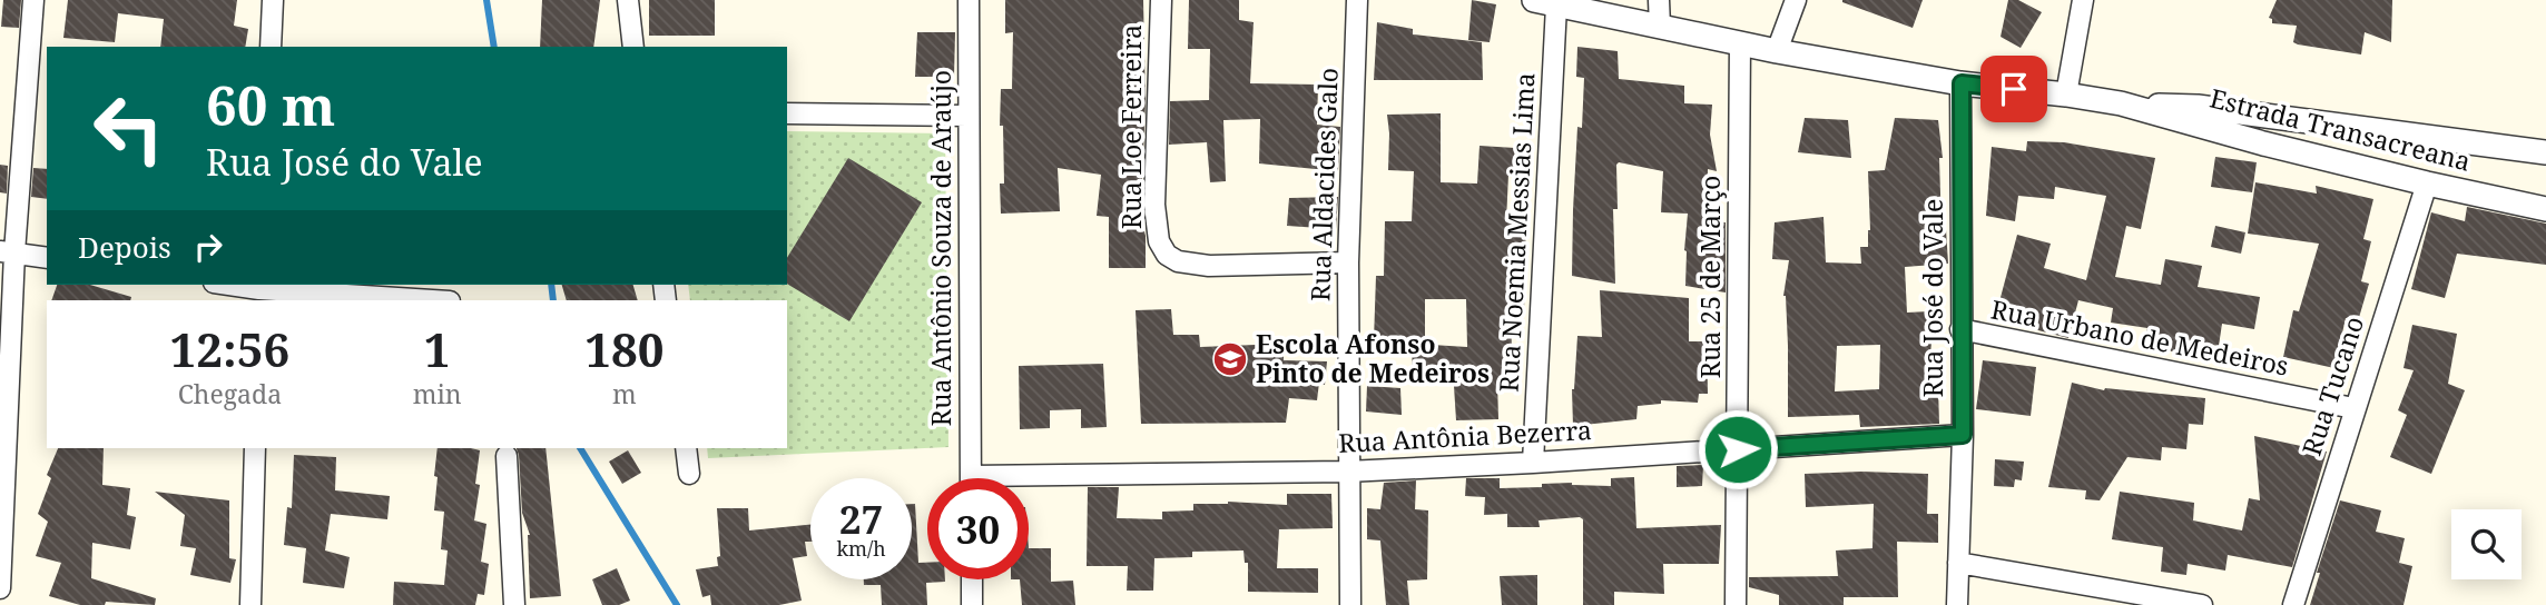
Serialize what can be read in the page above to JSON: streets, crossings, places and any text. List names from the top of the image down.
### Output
{
  "streets": {
    "street": [
      "Rua Loe Ferreira",
      "Estrada Transacreana",
      "Rua Aldacides Galo",
      "Rua Noemia Messias Lima",
      "Rua Antônio Souza de Araújo",
      "Rua 25 de Março",
      "Rua José do Vale",
      "Rua Urbano de Medeiros",
      "Rua Tucano",
      "Rua Antônia Bezerra"
    ]
  },
  "crossings": [
    ["Rua Loe Ferreira", "Rua Aldacides Galo"],
    ["Estrada Transacreana", "Rua Noemia Messias Lima"],
    ["Estrada Transacreana", "Rua 25 de Março"],
    ["Estrada Transacreana", "Rua José do Vale"],
    ["Estrada Transacreana", "Rua Tucano"],
    ["Rua Aldacides Galo", "Rua Antônia Bezerra"],
    ["Rua Noemia Messias Lima", "Rua Antônia Bezerra"],
    ["Rua 25 de Março", "Rua Antônia Bezerra"],
    ["Rua José do Vale", "Rua Urbano de Medeiros"],
    ["Rua José do Vale", "Rua Antônia Bezerra"],
    ["Rua Urbano de Medeiros", "Rua Tucano"]
  ],
  "places": {
    "school or university": ["Escola Afonso Pinto de Medeiros"]
  },
  "page": {
    "turn": ["60 m", "Rua José do Vale"],
    "then": "Depois",
    "eta": [
      "12:56",
      "Chegada",
      "1",
      "min",
      "180",
      "m"
    ],
    "speed": "27 km/h",
    "limit": "30"
  }
}
